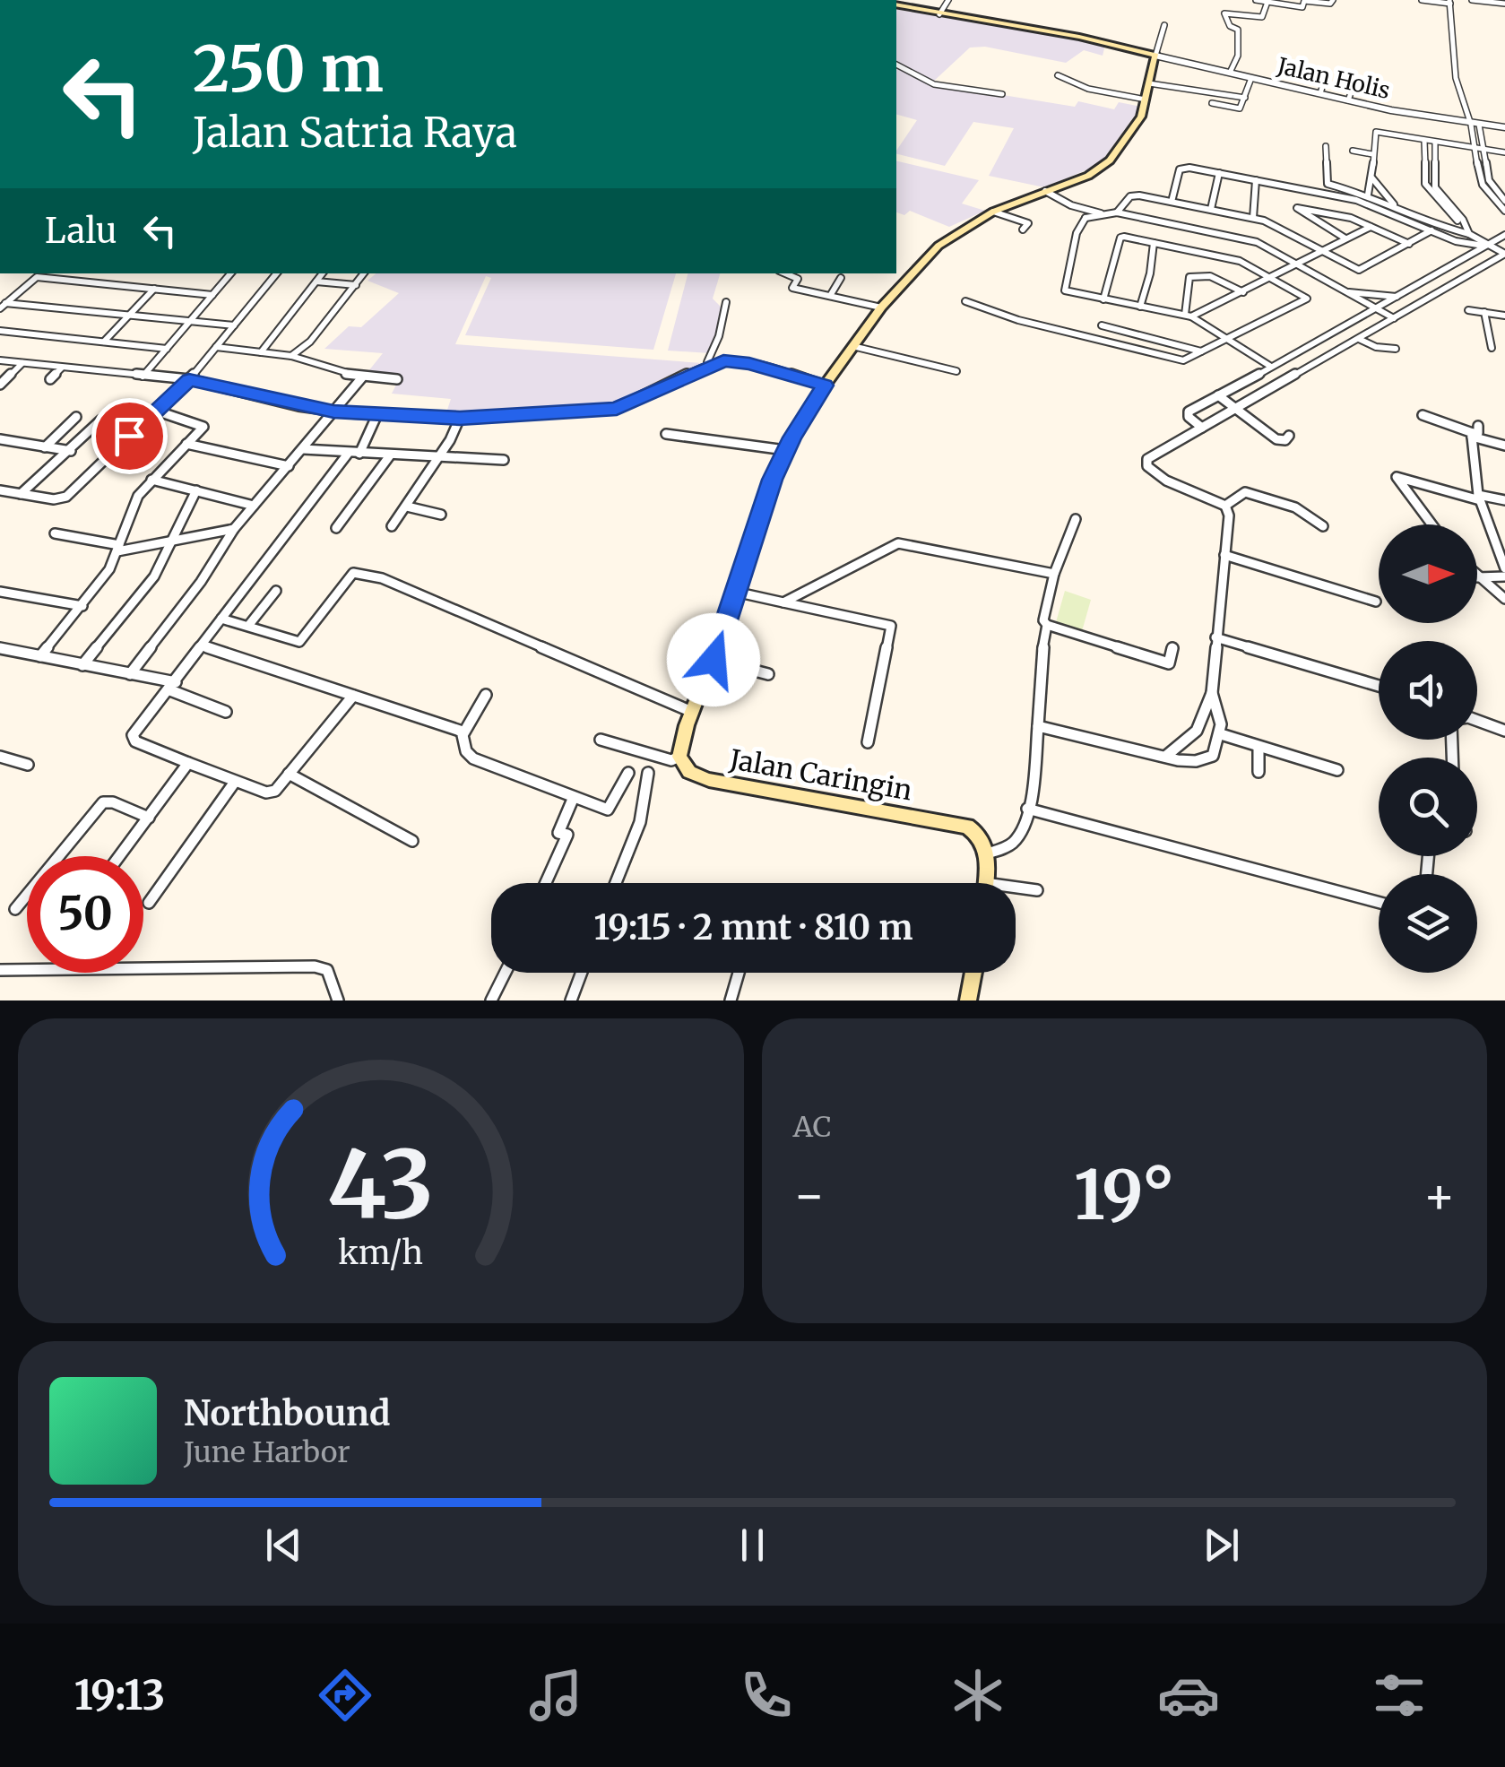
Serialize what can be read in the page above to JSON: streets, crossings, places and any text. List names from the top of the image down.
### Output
{
  "streets": {
    "main road": ["Jalan Caringin"],
    "street": ["Jalan Holis"]
  },
  "north": "right",
  "page": {
    "turn": ["250 m", "Jalan Satria Raya"],
    "then": "Lalu",
    "limit": "50",
    "trip": "19:15 · 2 mnt · 810 m",
    "tile": "AC",
    "heat": ["−", "19°", "+"],
    "song": ["Northbound", "June Harbor"],
    "tabs": "19:13",
    "gauge": ["43", "km/h"]
  }
}
